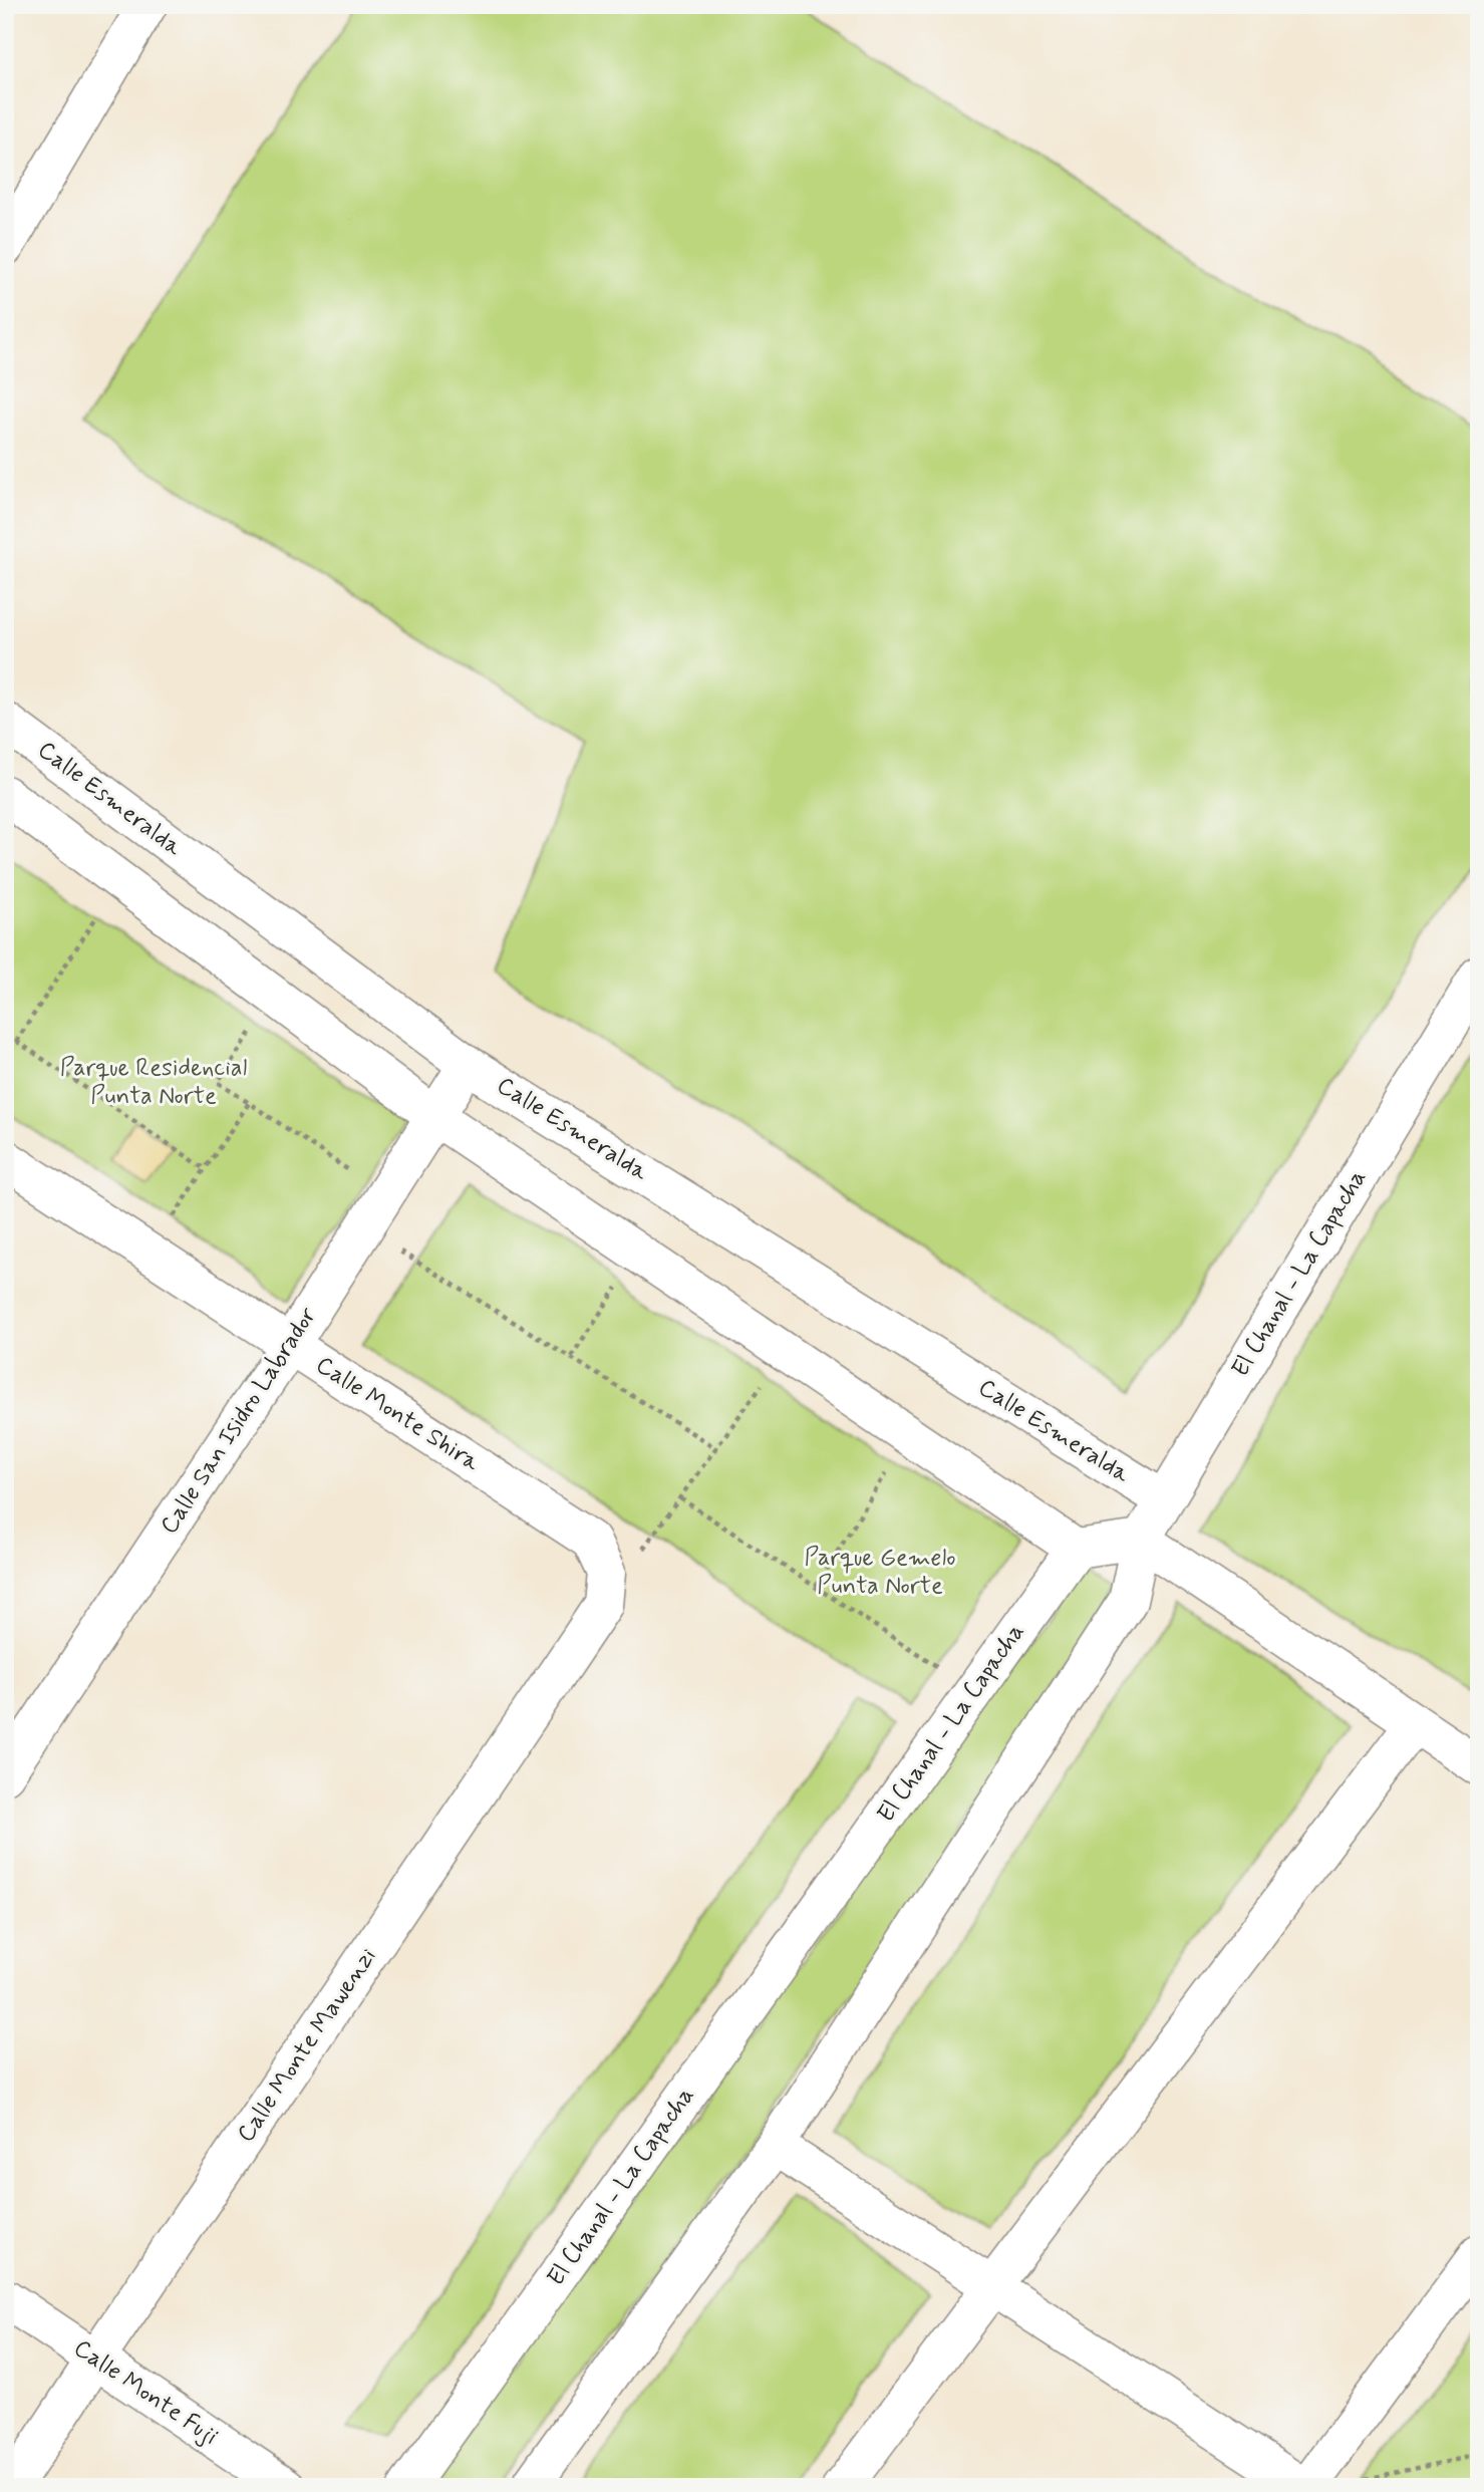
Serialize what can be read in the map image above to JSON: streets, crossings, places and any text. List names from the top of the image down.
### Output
{
  "streets": {
    "street": [
      "Calle Esmeralda",
      "El Chanal - La Capacha",
      "Calle Monte Shira",
      "Calle San Isidro Labrador",
      "Calle Monte Mawenzi",
      "Calle Monte Fuji"
    ]
  },
  "crossings": [
    ["Calle Esmeralda", "El Chanal - La Capacha"],
    ["Calle Esmeralda", "Calle San Isidro Labrador"],
    ["Calle Monte Shira", "Calle San Isidro Labrador"],
    ["Calle Monte Shira", "Calle Monte Mawenzi"],
    ["Calle Monte Mawenzi", "Calle Monte Fuji"]
  ],
  "parks": ["Parque Residencial Punta Norte", "Parque Gemelo Punta Norte"]
}
